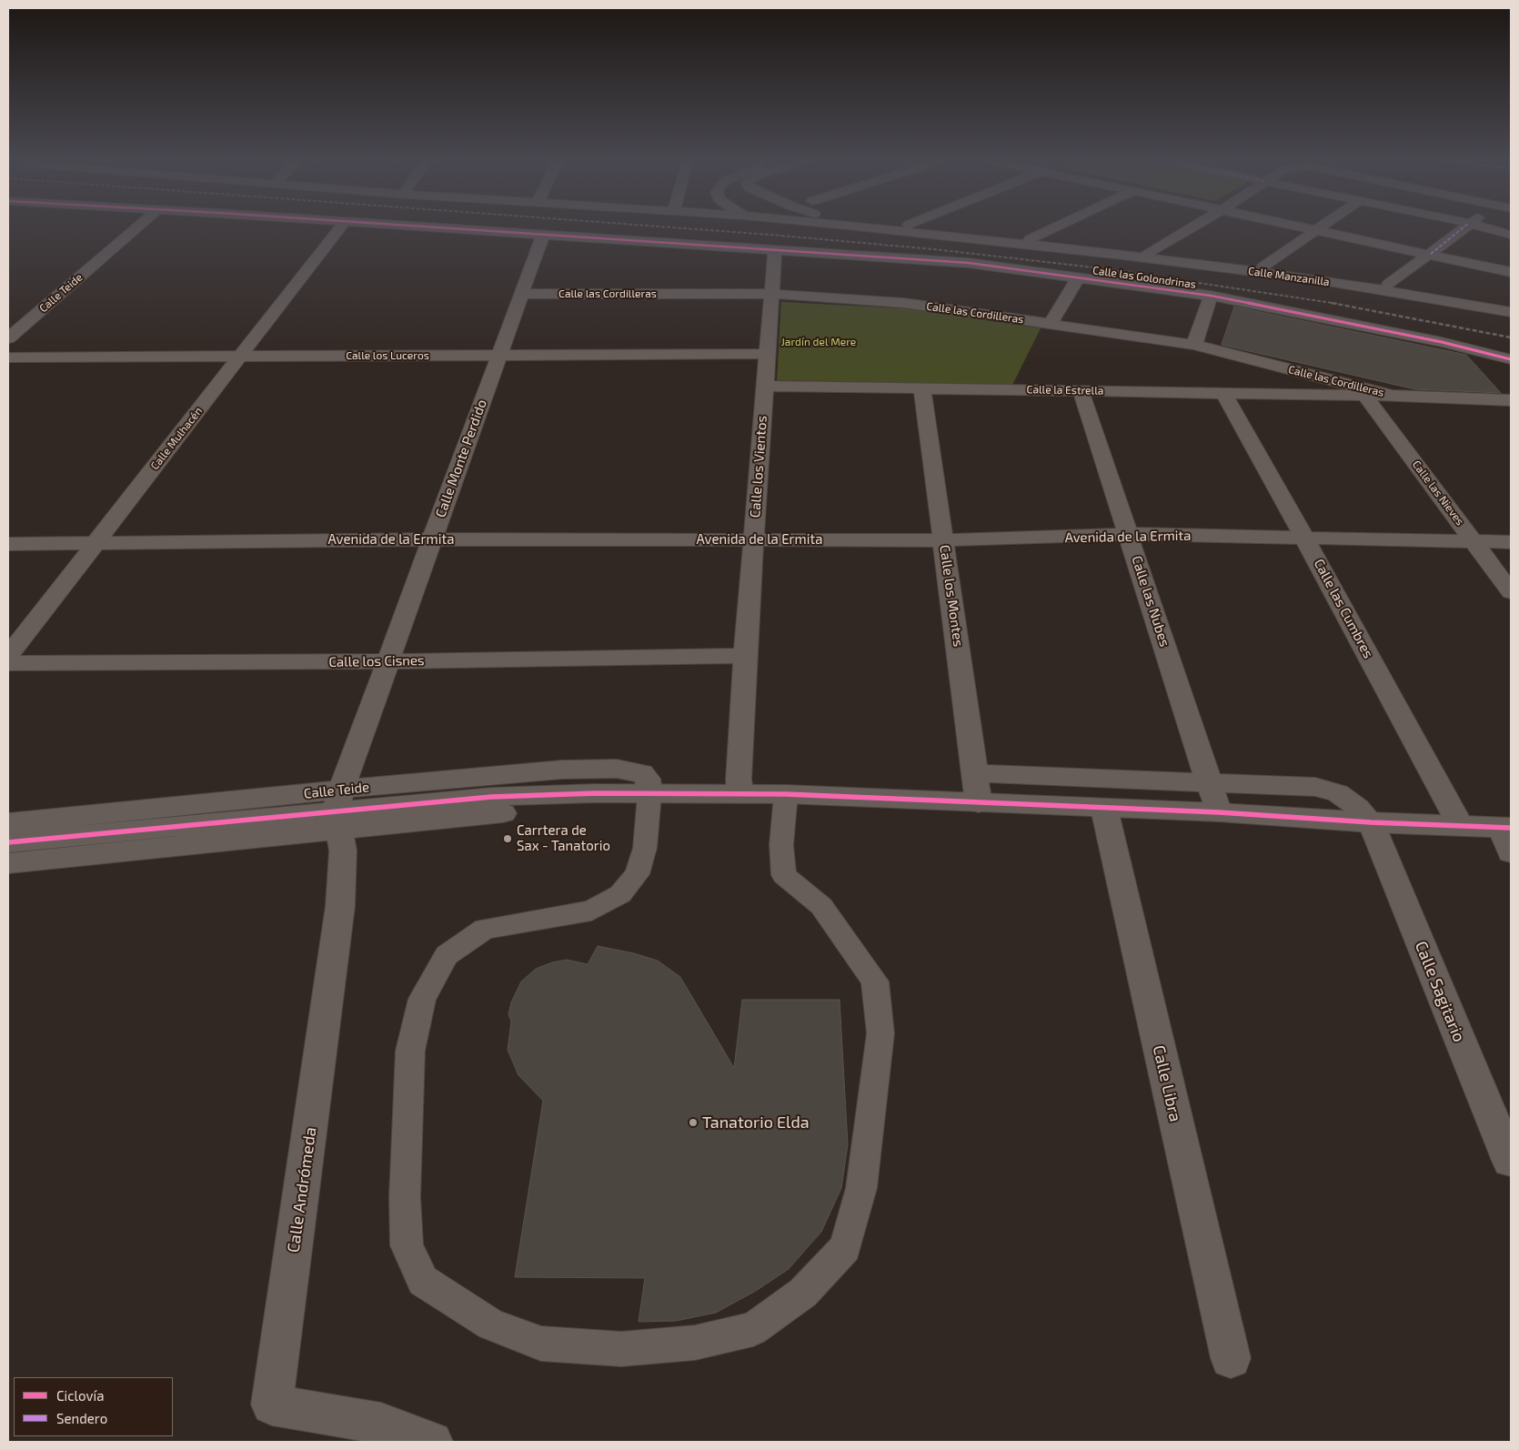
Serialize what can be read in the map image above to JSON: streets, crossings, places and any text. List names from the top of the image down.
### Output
{
  "streets": {
    "street": [
      "Calle Manzanilla",
      "Calle las Golondrinas",
      "Calle Teide",
      "Calle las Cordilleras",
      "Calle los Luceros",
      "Calle la Estrella",
      "Calle Mulhacén",
      "Calle Monte Perdido",
      "Calle los Vientos",
      "Calle las Nieves",
      "Avenida de la Ermita",
      "Calle los Montes",
      "Calle las Nubes",
      "Calle las Cumbres",
      "Calle los Cisnes",
      "Calle Sagitario",
      "Calle Libra",
      "Calle Andrómeda"
    ]
  },
  "crossings": [
    ["Calle las Golondrinas", "Calle Monte Perdido"],
    ["Calle las Golondrinas", "Calle los Vientos"],
    ["Calle Teide", "Calle Monte Perdido"],
    ["Calle Teide", "Calle Andrómeda"],
    ["Calle las Cordilleras", "Calle la Estrella"],
    ["Calle las Cordilleras", "Calle Monte Perdido"],
    ["Calle las Cordilleras", "Calle los Vientos"],
    ["Calle las Cordilleras", "Calle las Nieves"],
    ["Calle los Luceros", "Calle Mulhacén"],
    ["Calle los Luceros", "Calle Monte Perdido"],
    ["Calle los Luceros", "Calle los Vientos"],
    ["Calle la Estrella", "Calle los Vientos"],
    ["Calle la Estrella", "Calle las Nieves"],
    ["Calle la Estrella", "Calle los Montes"],
    ["Calle la Estrella", "Calle las Nubes"],
    ["Calle la Estrella", "Calle las Cumbres"],
    ["Calle Mulhacén", "Avenida de la Ermita"],
    ["Calle Monte Perdido", "Avenida de la Ermita"],
    ["Calle Monte Perdido", "Calle los Cisnes"],
    ["Calle Monte Perdido", "Calle Andrómeda"],
    ["Calle los Vientos", "Avenida de la Ermita"],
    ["Calle los Vientos", "Calle los Cisnes"],
    ["Calle las Nieves", "Avenida de la Ermita"],
    ["Avenida de la Ermita", "Calle los Montes"],
    ["Avenida de la Ermita", "Calle las Nubes"],
    ["Avenida de la Ermita", "Calle las Cumbres"]
  ],
  "parks": ["Jardín del Mere"],
  "places": ["Carrtera de Sax - Tanatorio", "Tanatorio Elda"],
  "legend": ["Ciclovía", "Sendero"]
}
